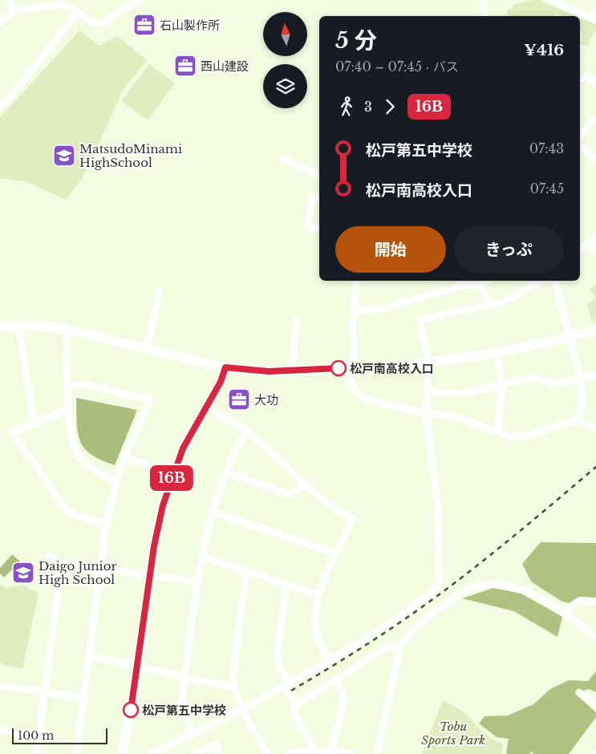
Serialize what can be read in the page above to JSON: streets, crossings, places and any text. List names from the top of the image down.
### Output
{
  "parks": ["Tobu Sports Park"],
  "places": {
    "office": ["石山製作所", "西山建設", "大功"],
    "school or university": ["MatsudoMinami HighSchool", "Daigo Junior High School"],
    "other": ["松戸南高校入口", "松戸第五中学校"]
  },
  "lines": ["bus line 16B"],
  "scale_bar": "100 m",
  "north": "top",
  "page": {
    "on_map": "16B",
    "heading": ["5 分", "07:40 – 07:45 · バス", "¥416"],
    "legs": ["3", "16B"],
    "list": [
      {
        "name": "松戸第五中学校",
        "value": "07:43"
      },
      {
        "name": "松戸南高校入口",
        "value": "07:45"
      }
    ],
    "buttons": ["開始", "きっぷ"],
    "scale": "100 m"
  }
}
